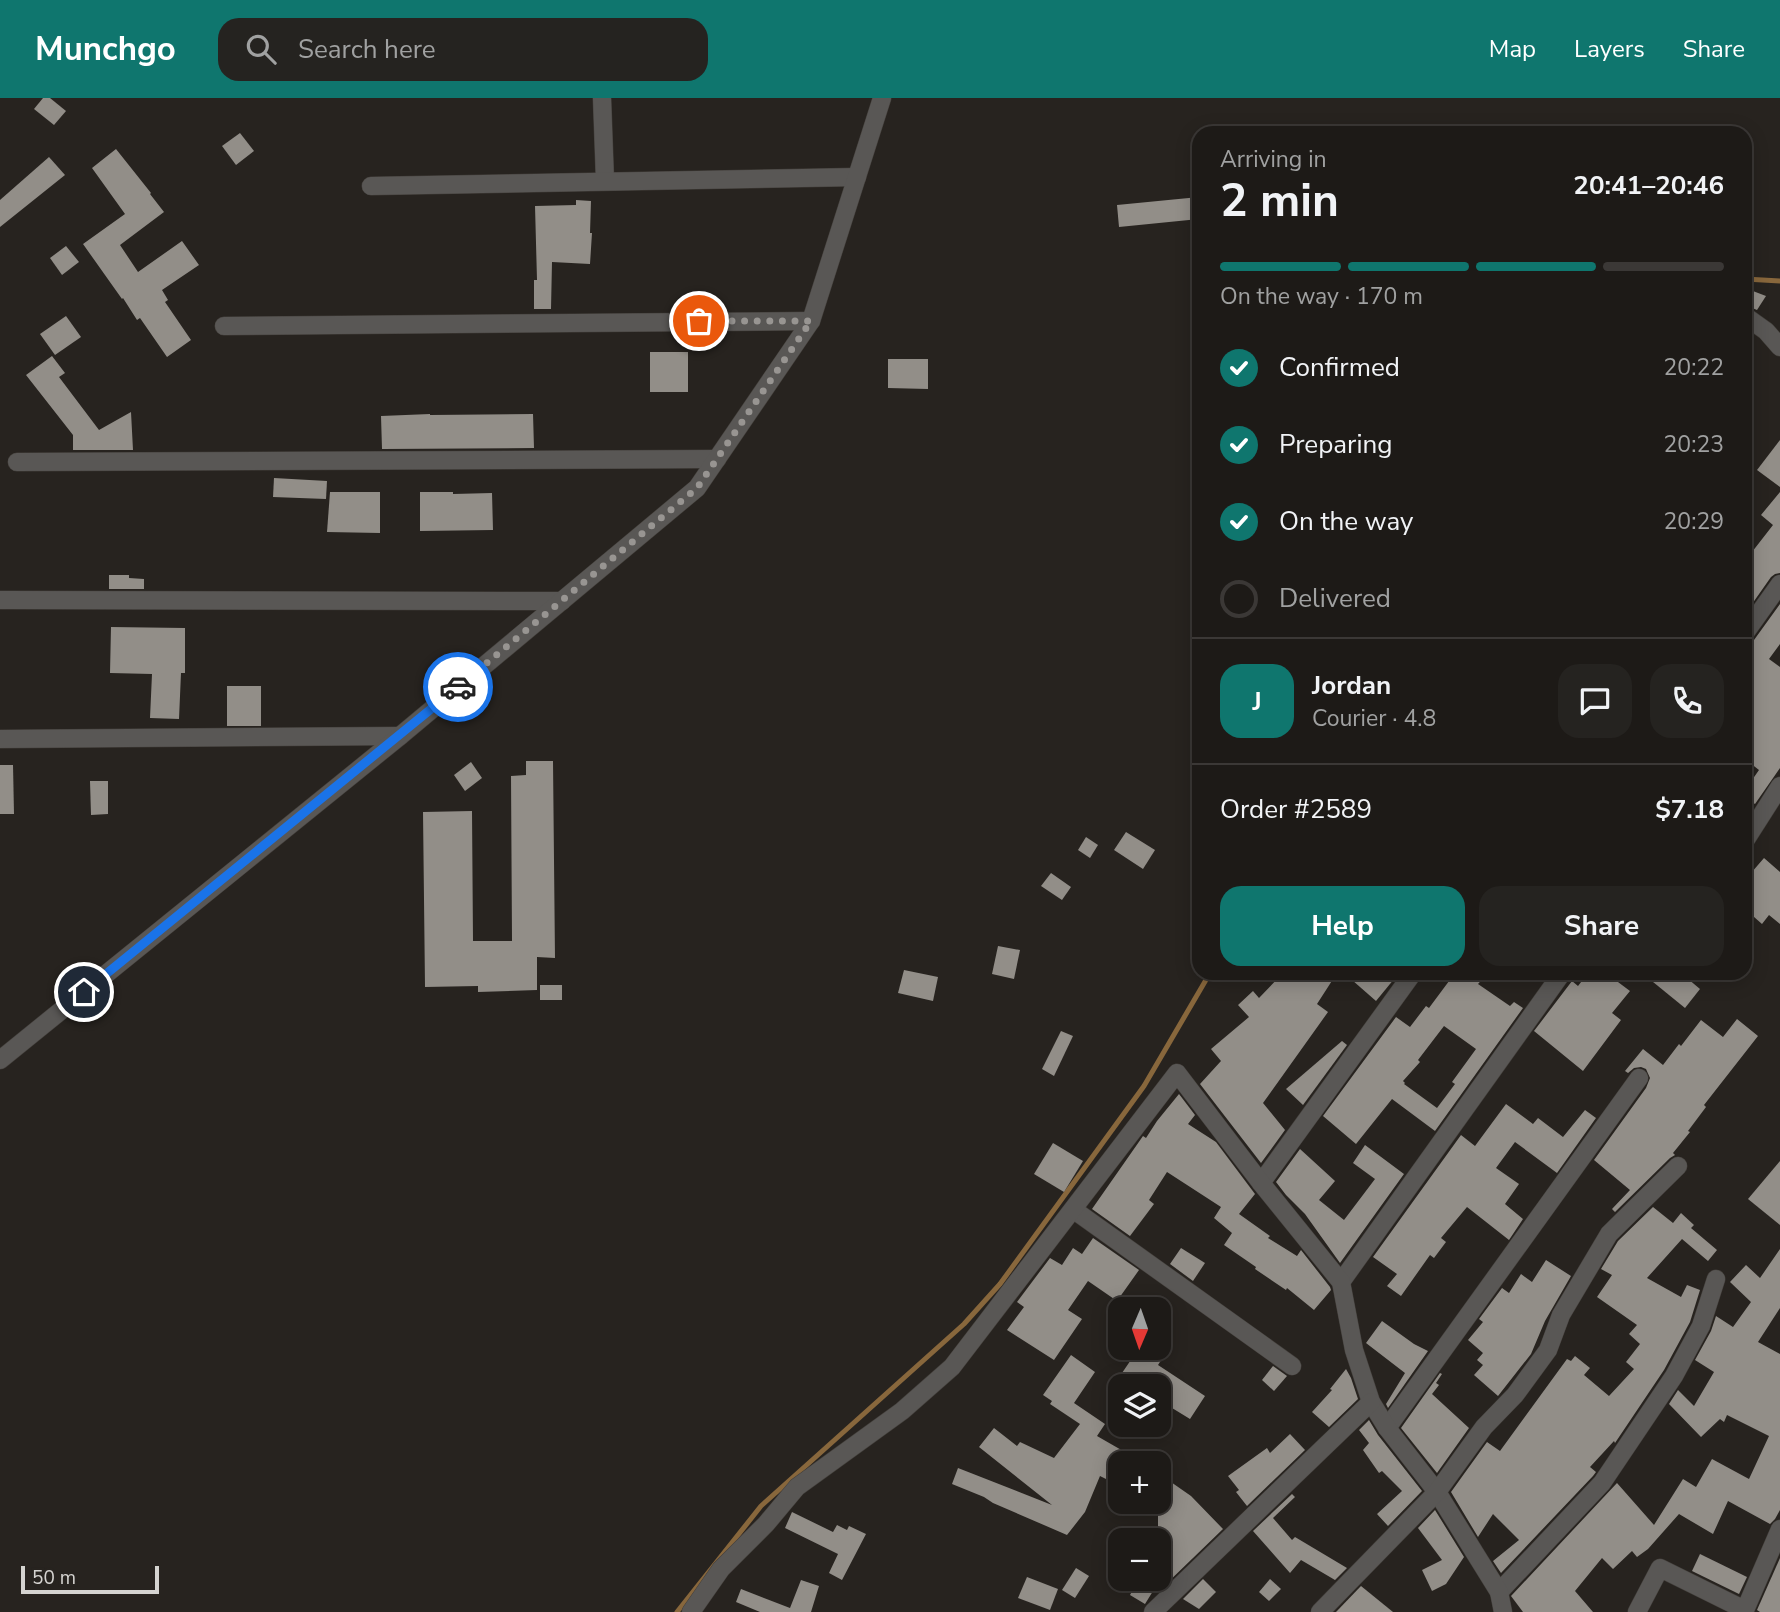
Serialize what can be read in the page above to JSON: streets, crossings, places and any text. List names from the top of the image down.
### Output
{
  "scale_bar": "50 m",
  "north": "bottom",
  "page": {
    "header": "Munchgo",
    "search": "Search here",
    "nav": ["Map", "Layers", "Share"],
    "heading": ["2 min", "Arriving in", "20:41–20:46"],
    "panel": [
      "Jordan",
      "Courier · 4.8",
      "Order #2589",
      "$7.18"
    ],
    "bar": "On the way · 170 m",
    "list": [
      ["Confirmed", "20:22"],
      ["Preparing", "20:23"],
      ["On the way", "20:29"],
      "Delivered"
    ],
    "round": "J",
    "buttons": ["Help", "Share"],
    "map_buttons": ["+", "−"],
    "scale": "50 m"
  }
}
